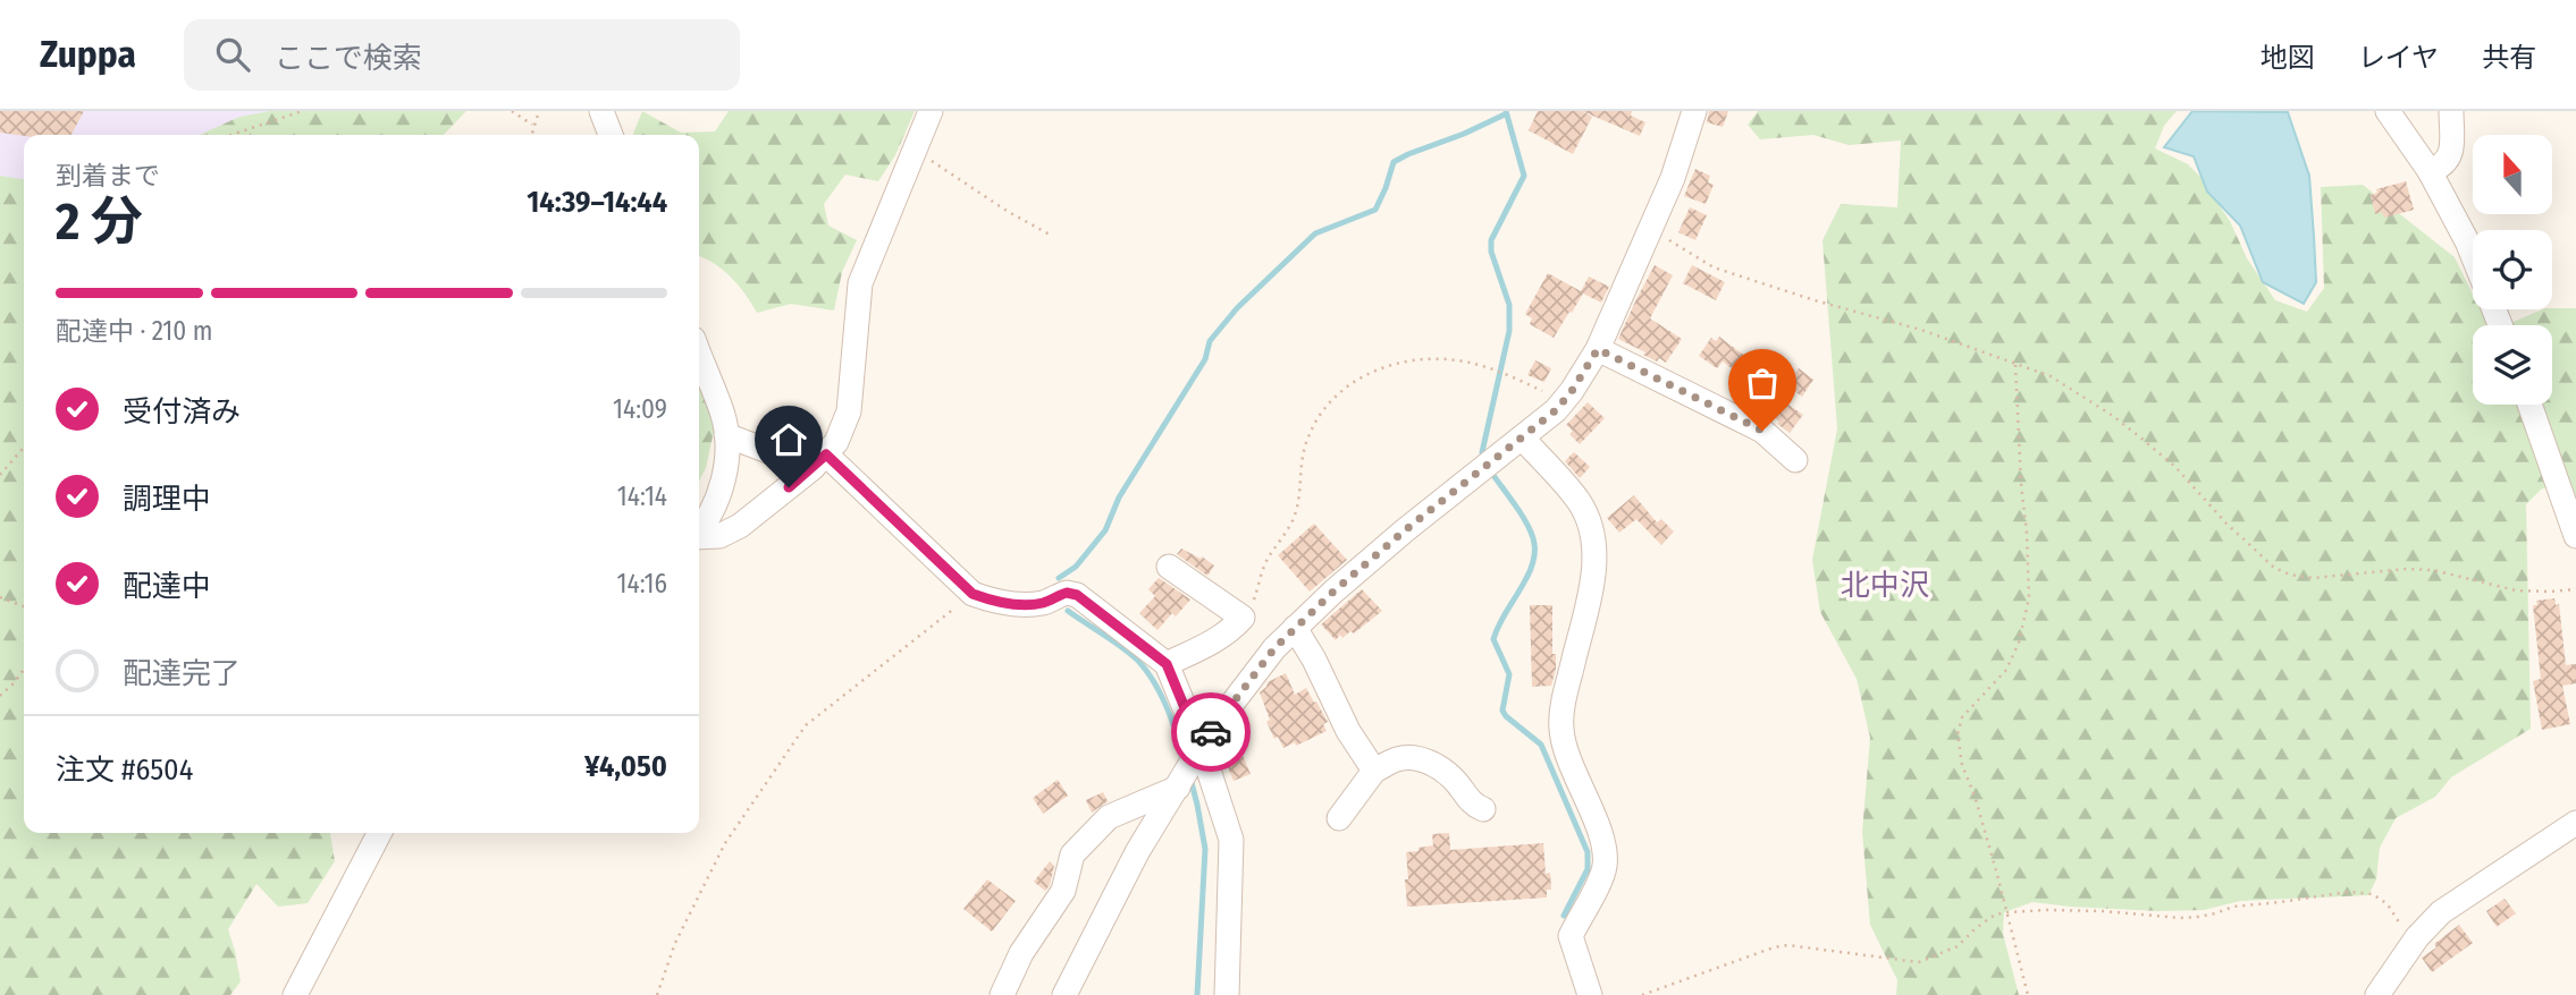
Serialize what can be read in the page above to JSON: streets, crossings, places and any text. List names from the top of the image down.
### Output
{
  "districts": ["北中沢"],
  "north": "top",
  "page": {
    "header": "Zuppa",
    "search": "ここで検索",
    "nav": ["地図", "レイヤ", "共有"],
    "heading": ["2 分", "到着まで", "14:39–14:44"],
    "panel": ["注文 #6504", "¥4,050"],
    "bar": "配達中 · 210 m",
    "list": [
      ["受付済み", "14:09"],
      ["調理中", "14:14"],
      ["配達中", "14:16"],
      "配達完了"
    ]
  }
}
